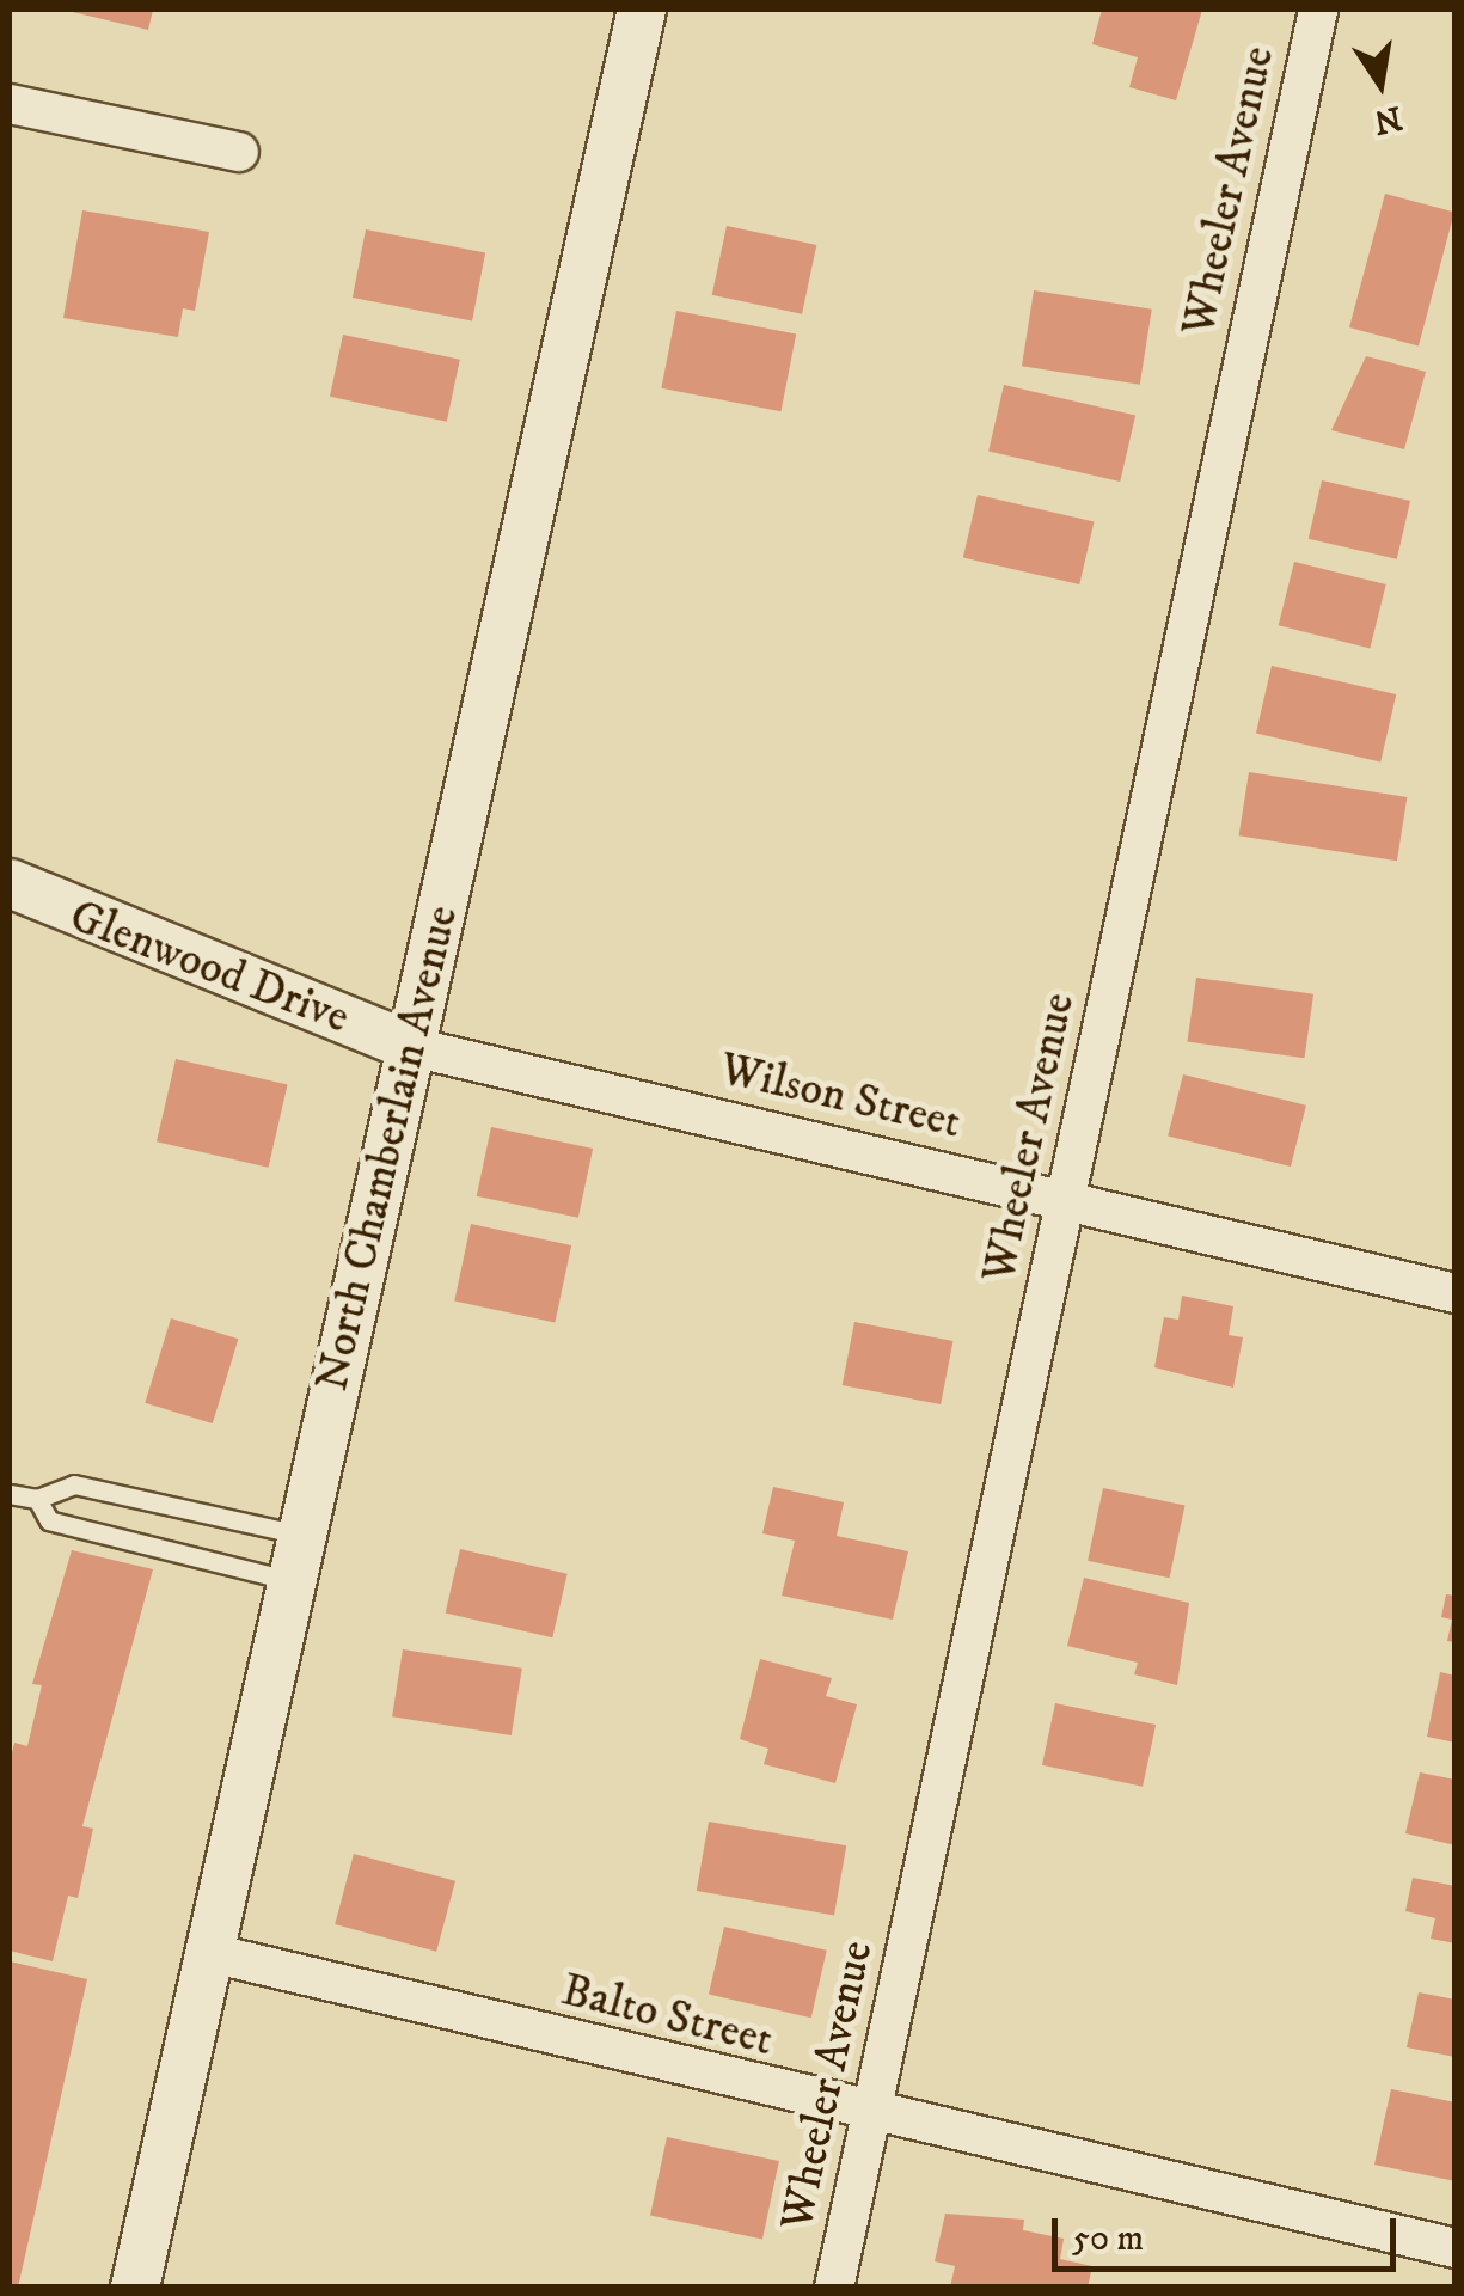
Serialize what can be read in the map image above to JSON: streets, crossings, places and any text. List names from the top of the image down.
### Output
{
  "streets": {
    "street": [
      "Wheeler Avenue",
      "Glenwood Drive",
      "Wilson Street",
      "North Chamberlain Avenue",
      "Balto Street"
    ]
  },
  "crossings": [
    ["Wheeler Avenue", "Wilson Street"],
    ["Wheeler Avenue", "Balto Street"],
    ["Glenwood Drive", "Wilson Street"],
    ["Glenwood Drive", "North Chamberlain Avenue"],
    ["Wilson Street", "North Chamberlain Avenue"],
    ["North Chamberlain Avenue", "Balto Street"]
  ],
  "scale_bar": "50 m",
  "north": "bottom"
}
